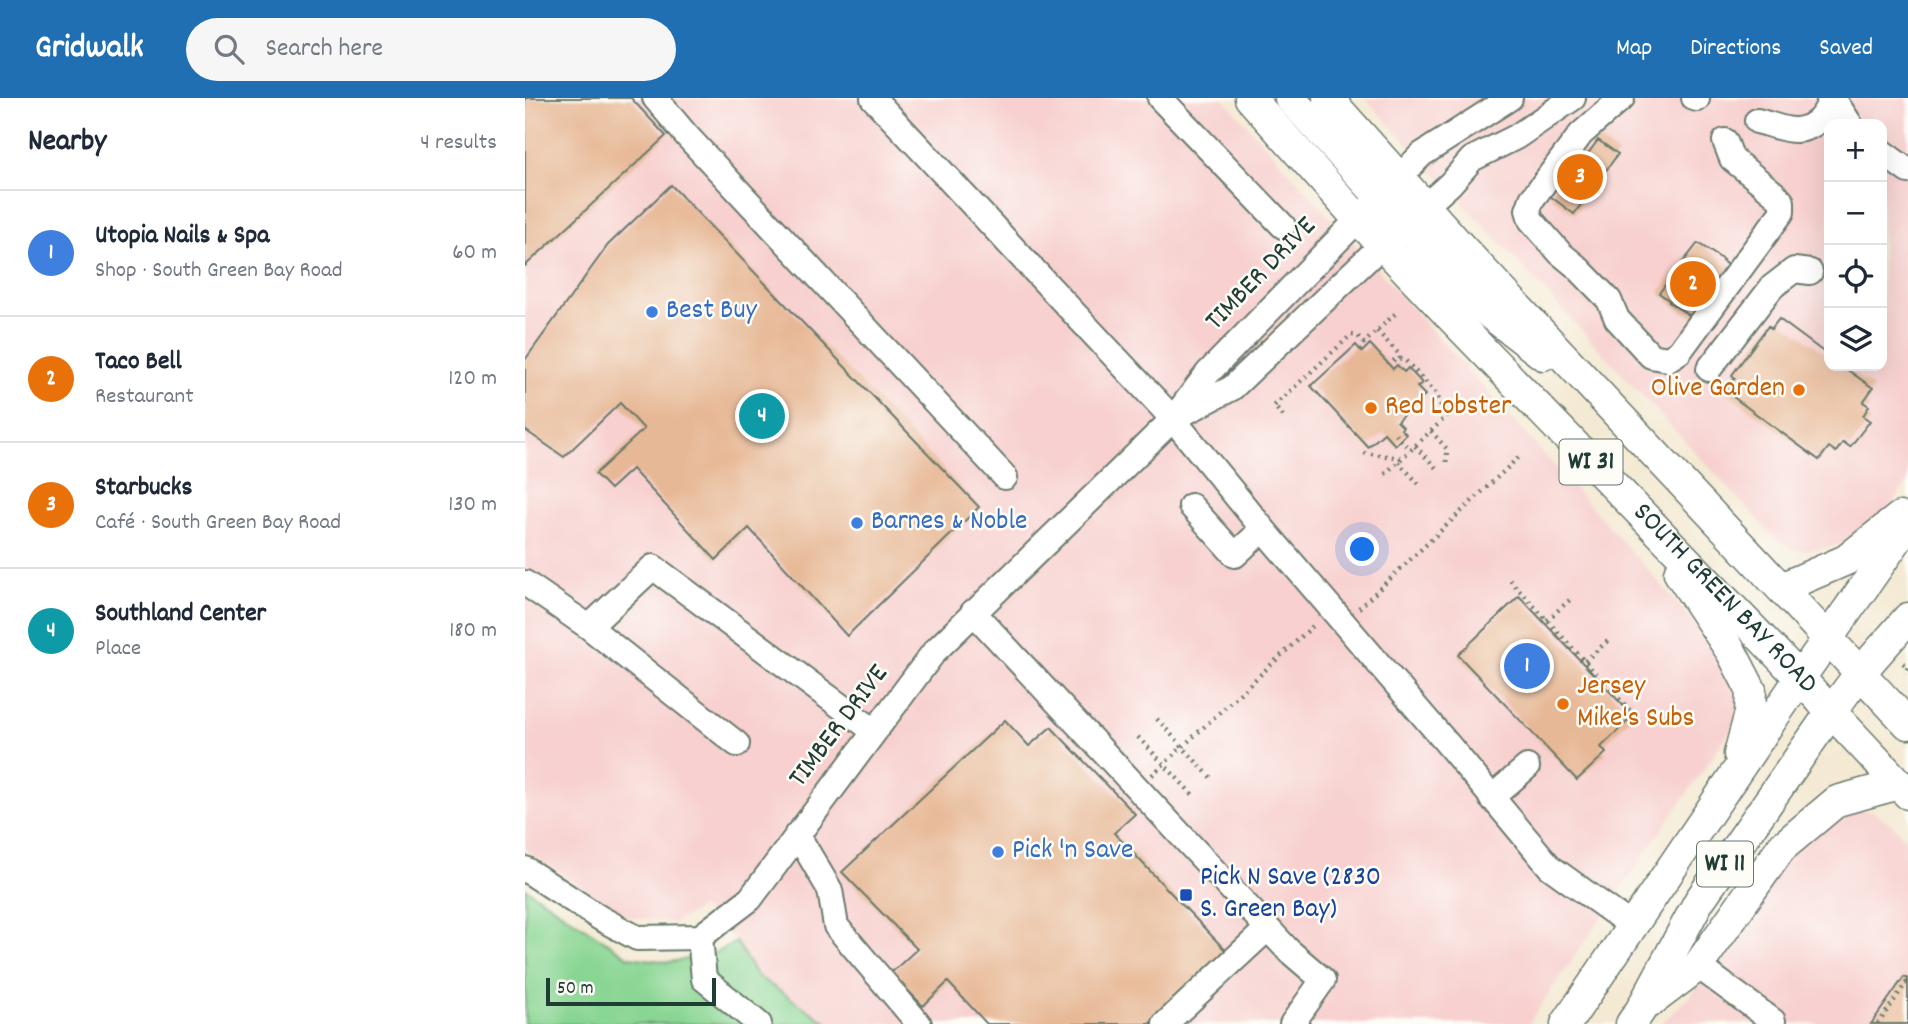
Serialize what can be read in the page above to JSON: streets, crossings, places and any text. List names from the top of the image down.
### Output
{
  "streets": {
    "main road": ["WI 31", "SOUTH GREEN BAY ROAD", "WI 11"],
    "street": ["TIMBER DRIVE"]
  },
  "crossings": [
    ["TIMBER DRIVE", "SOUTH GREEN BAY ROAD"],
    ["SOUTH GREEN BAY ROAD", "WI 11"]
  ],
  "places": {
    "other": [
      "Best Buy",
      "Olive Garden",
      "Red Lobster",
      "Barnes & Noble",
      "Jersey Mike's Subs",
      "Pick 'n Save"
    ],
    "transit": ["Pick N Save (2830 S. Green Bay)"]
  },
  "scale_bar": "50 m",
  "page": {
    "header": "Gridwalk",
    "search": "Search here",
    "nav": ["Map", "Directions", "Saved"],
    "heading": ["Nearby", "4 results"],
    "map_buttons": ["+", "−"],
    "pins": [
      "3",
      "2",
      "4",
      "1"
    ],
    "list": [
      {
        "mark": "1",
        "name": "Utopia Nails & Spa",
        "note": "Shop · South Green Bay Road",
        "value": "60 m"
      },
      {
        "mark": "2",
        "name": "Taco Bell",
        "note": "Restaurant",
        "value": "120 m"
      },
      {
        "mark": "3",
        "name": "Starbucks",
        "note": "Café · South Green Bay Road",
        "value": "130 m"
      },
      {
        "mark": "4",
        "name": "Southland Center",
        "note": "Place",
        "value": "180 m"
      }
    ],
    "scale": "50 m"
  }
}
